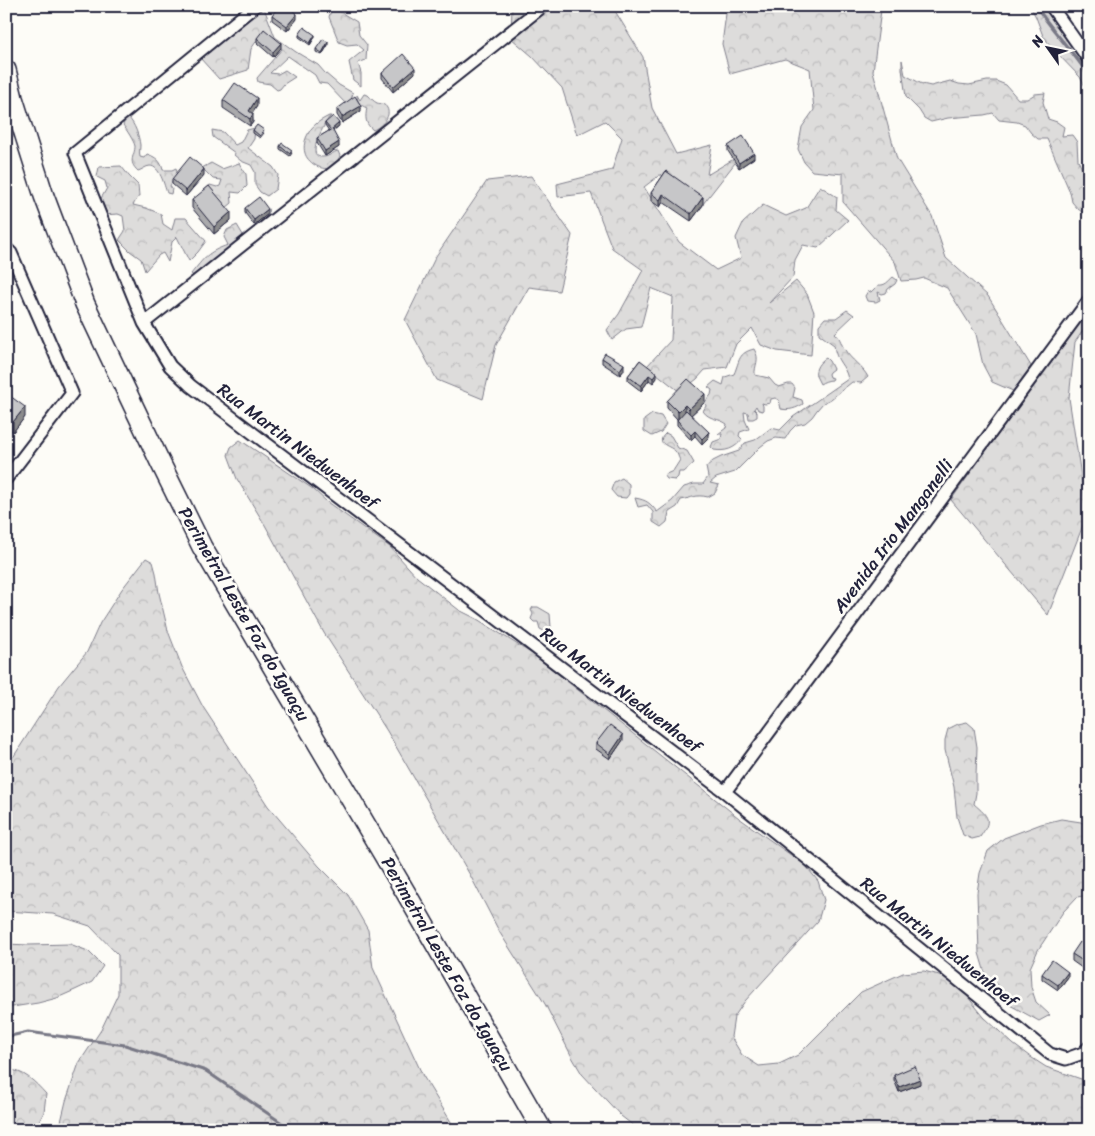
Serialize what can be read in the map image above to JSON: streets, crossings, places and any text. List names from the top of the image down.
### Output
{
  "streets": {
    "highway": ["Perimetral Leste Foz do Iguaçu"],
    "street": ["Rua Martin Niedwenhoef", "Avenida Irio Manganelli"]
  },
  "crossings": [
    ["Rua Martin Niedwenhoef", "Avenida Irio Manganelli"]
  ],
  "north": "top left"
}
